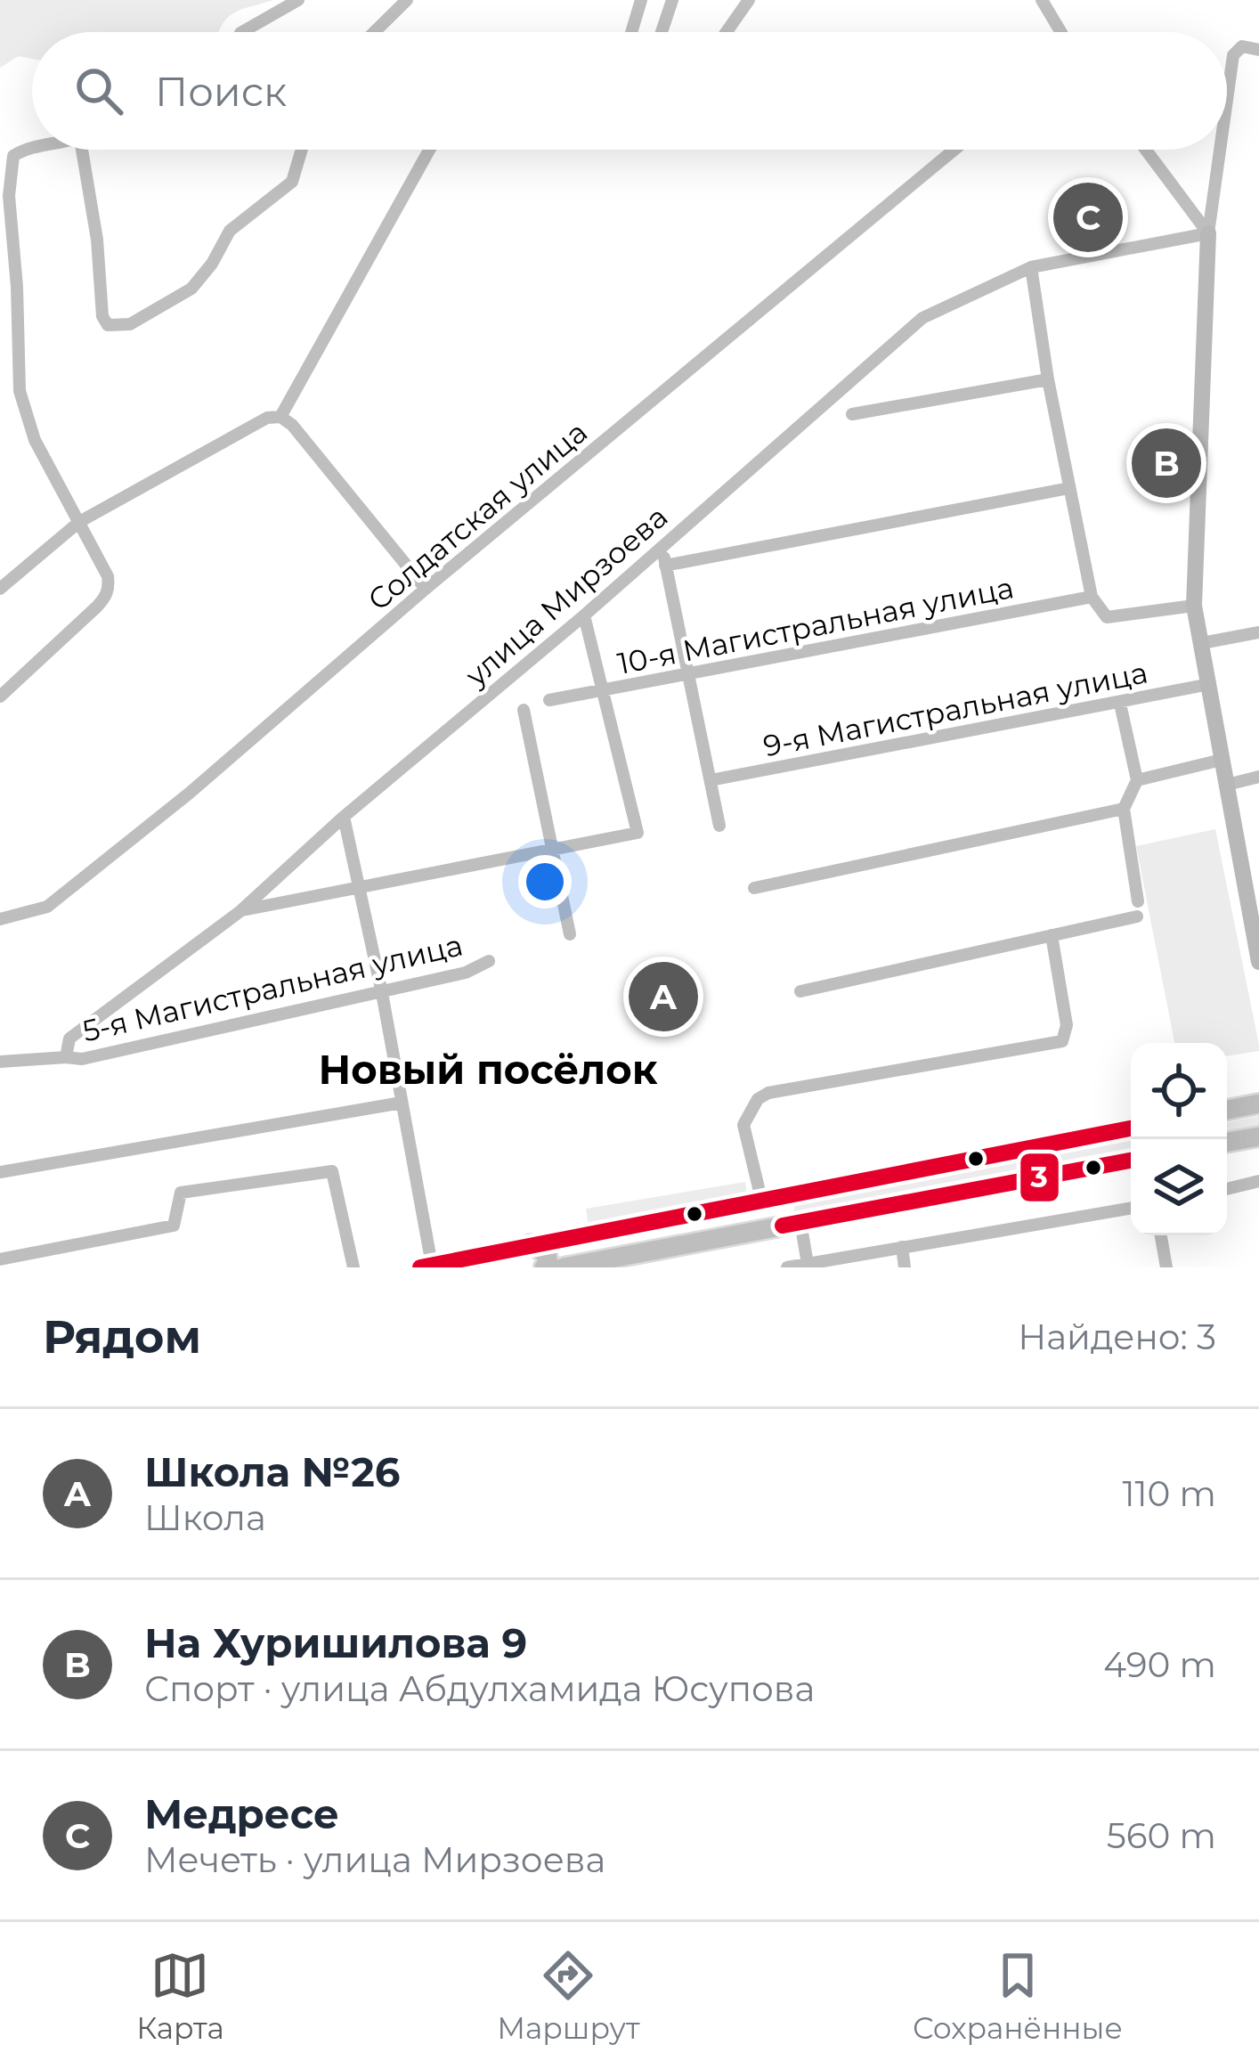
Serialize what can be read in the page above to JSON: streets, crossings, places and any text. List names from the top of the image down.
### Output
{
  "streets": {
    "street": [
      "Солдатская улица",
      "улица Мирзоева",
      "10-я Магистральная улица",
      "9-я Магистральная улица",
      "5-я Магистральная улица"
    ]
  },
  "crossings": [
    ["улица Мирзоева", "5-я Магистральная улица"]
  ],
  "districts": ["Новый посёлок"],
  "lines": ["transit line 3"],
  "page": {
    "search": "Поиск",
    "pins": ["C", "B", "A"],
    "heading": ["Рядом", "Найдено: 3"],
    "list": [
      {
        "mark": "A",
        "name": "Школа №26",
        "note": "Школа",
        "value": "110 m"
      },
      {
        "mark": "B",
        "name": "На Хуришилова 9",
        "note": "Спорт · улица Абдулхамида Юсупова",
        "value": "490 m"
      },
      {
        "mark": "C",
        "name": "Медресе",
        "note": "Мечеть · улица Мирзоева",
        "value": "560 m"
      }
    ],
    "nav": ["Карта", "Маршрут", "Сохранённые"]
  }
}
